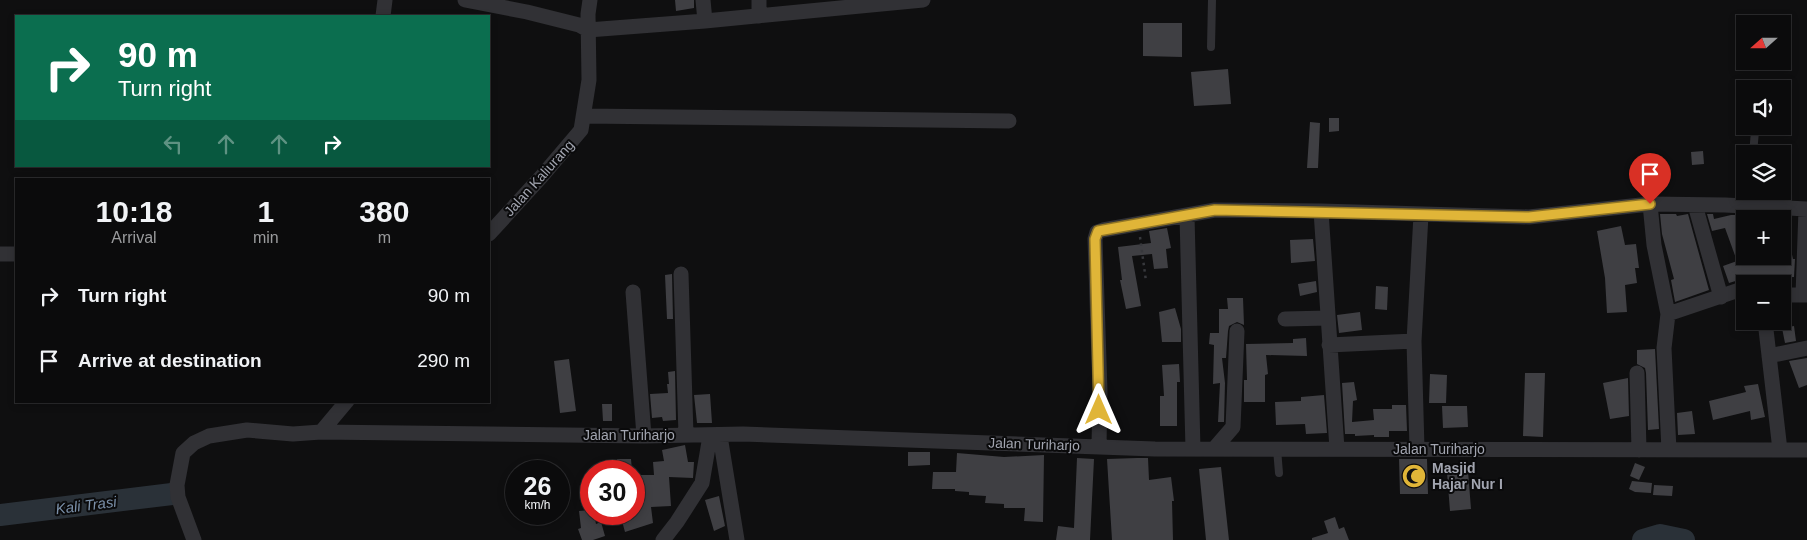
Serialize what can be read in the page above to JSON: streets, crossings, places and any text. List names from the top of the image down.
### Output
{
  "streets": {
    "street": ["Jalan Kaliurang", "Jalan Turiharjo"]
  },
  "water": ["Kali Trasi"],
  "places": {
    "mosque": ["Masjid Hajar Nur I"]
  },
  "north": "left",
  "page": {
    "map_buttons": ["+", "−"],
    "turn": ["90 m", "Turn right"],
    "eta": [
      "10:18",
      "Arrival",
      "1",
      "min",
      "380",
      "m"
    ],
    "list": [
      {
        "name": "Turn right",
        "value": "90 m"
      },
      {
        "name": "Arrive at destination",
        "value": "290 m"
      }
    ],
    "speed": "26 km/h",
    "limit": "30"
  }
}
